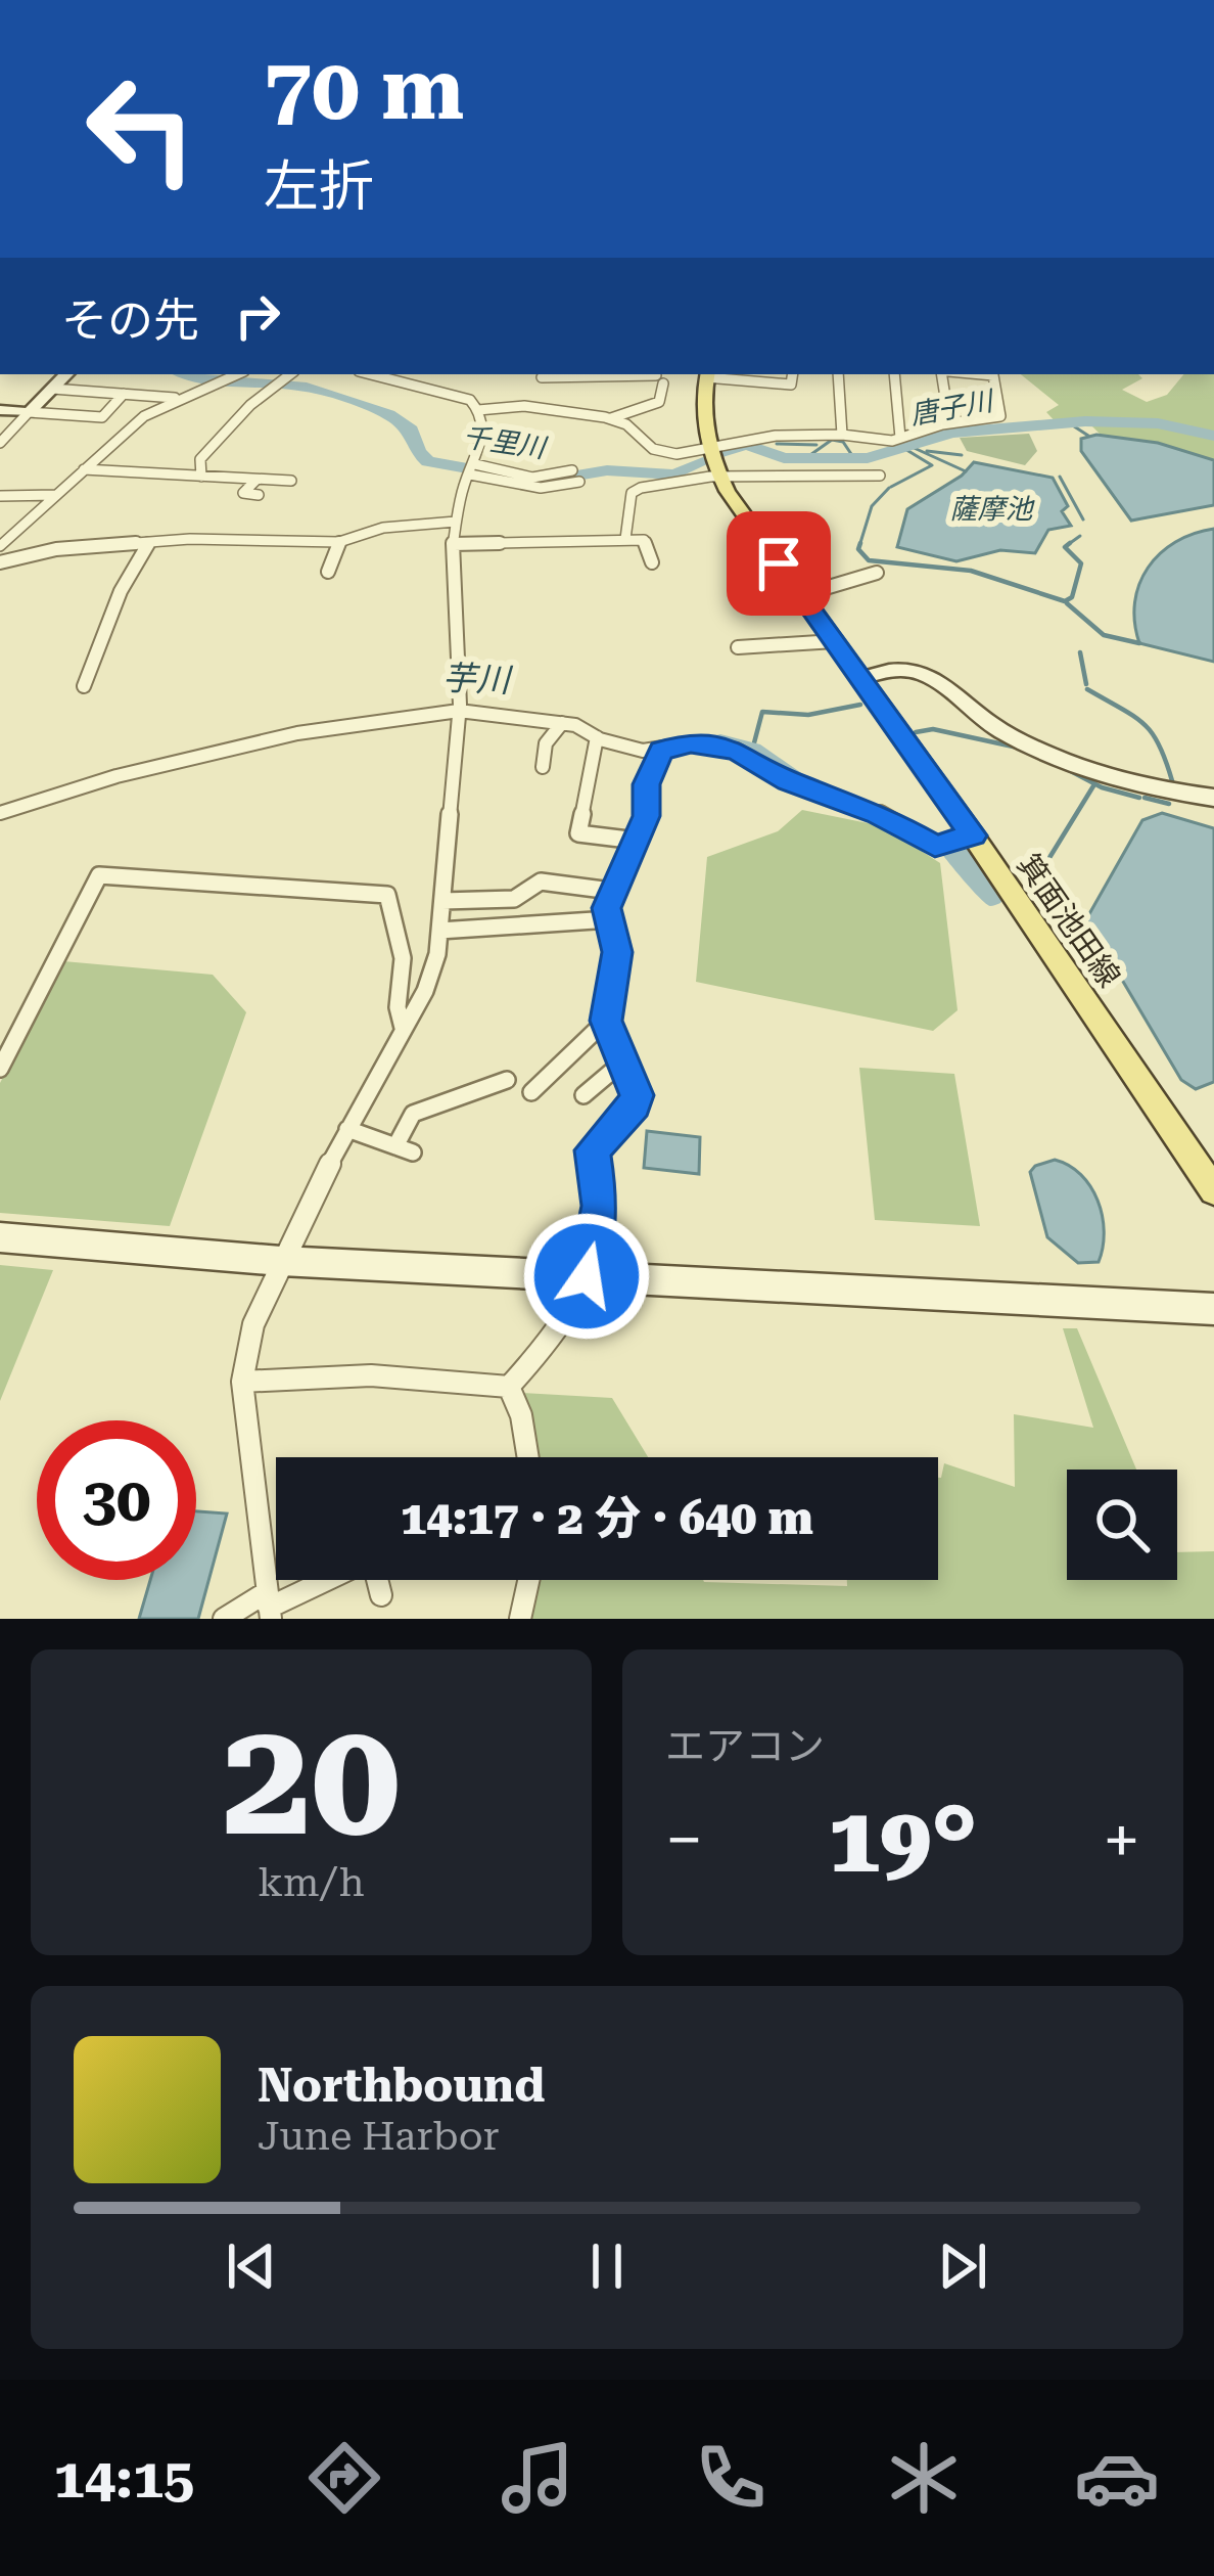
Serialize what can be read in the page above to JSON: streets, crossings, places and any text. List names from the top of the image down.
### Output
{
  "streets": {
    "main road": ["箕面池田線"]
  },
  "water": [
    "唐子川",
    "千里川",
    "薩摩池",
    "芋川"
  ],
  "page": {
    "turn": ["70 m", "左折"],
    "then": "その先",
    "limit": "30",
    "trip": "14:17 · 2 分 · 640 m",
    "tile": [
      ["20", "km/h"],
      "エアコン"
    ],
    "heat": ["−", "19°", "+"],
    "song": ["Northbound", "June Harbor"],
    "tabs": "14:15"
  }
}
